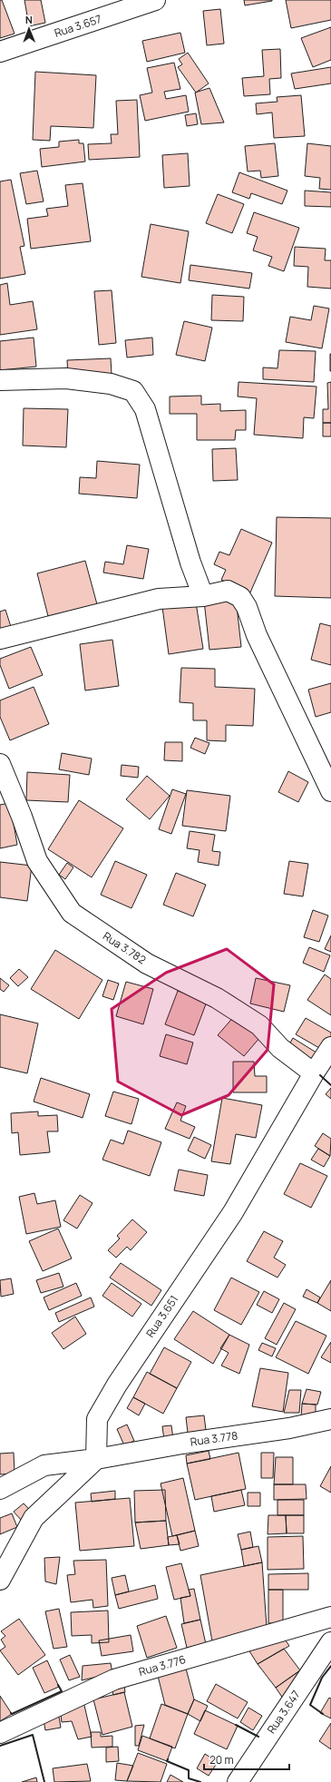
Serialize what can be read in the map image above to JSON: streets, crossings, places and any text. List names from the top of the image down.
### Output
{
  "streets": {
    "street": [
      "Rua 3.657",
      "Rua 3.782",
      "Rua 3.651",
      "Rua 3.778",
      "Rua 3.776",
      "Rua 3.647"
    ]
  },
  "crossings": [
    ["Rua 3.782", "Rua 3.651"],
    ["Rua 3.651", "Rua 3.778"]
  ],
  "scale_bar": "20 m",
  "north": "top"
}
